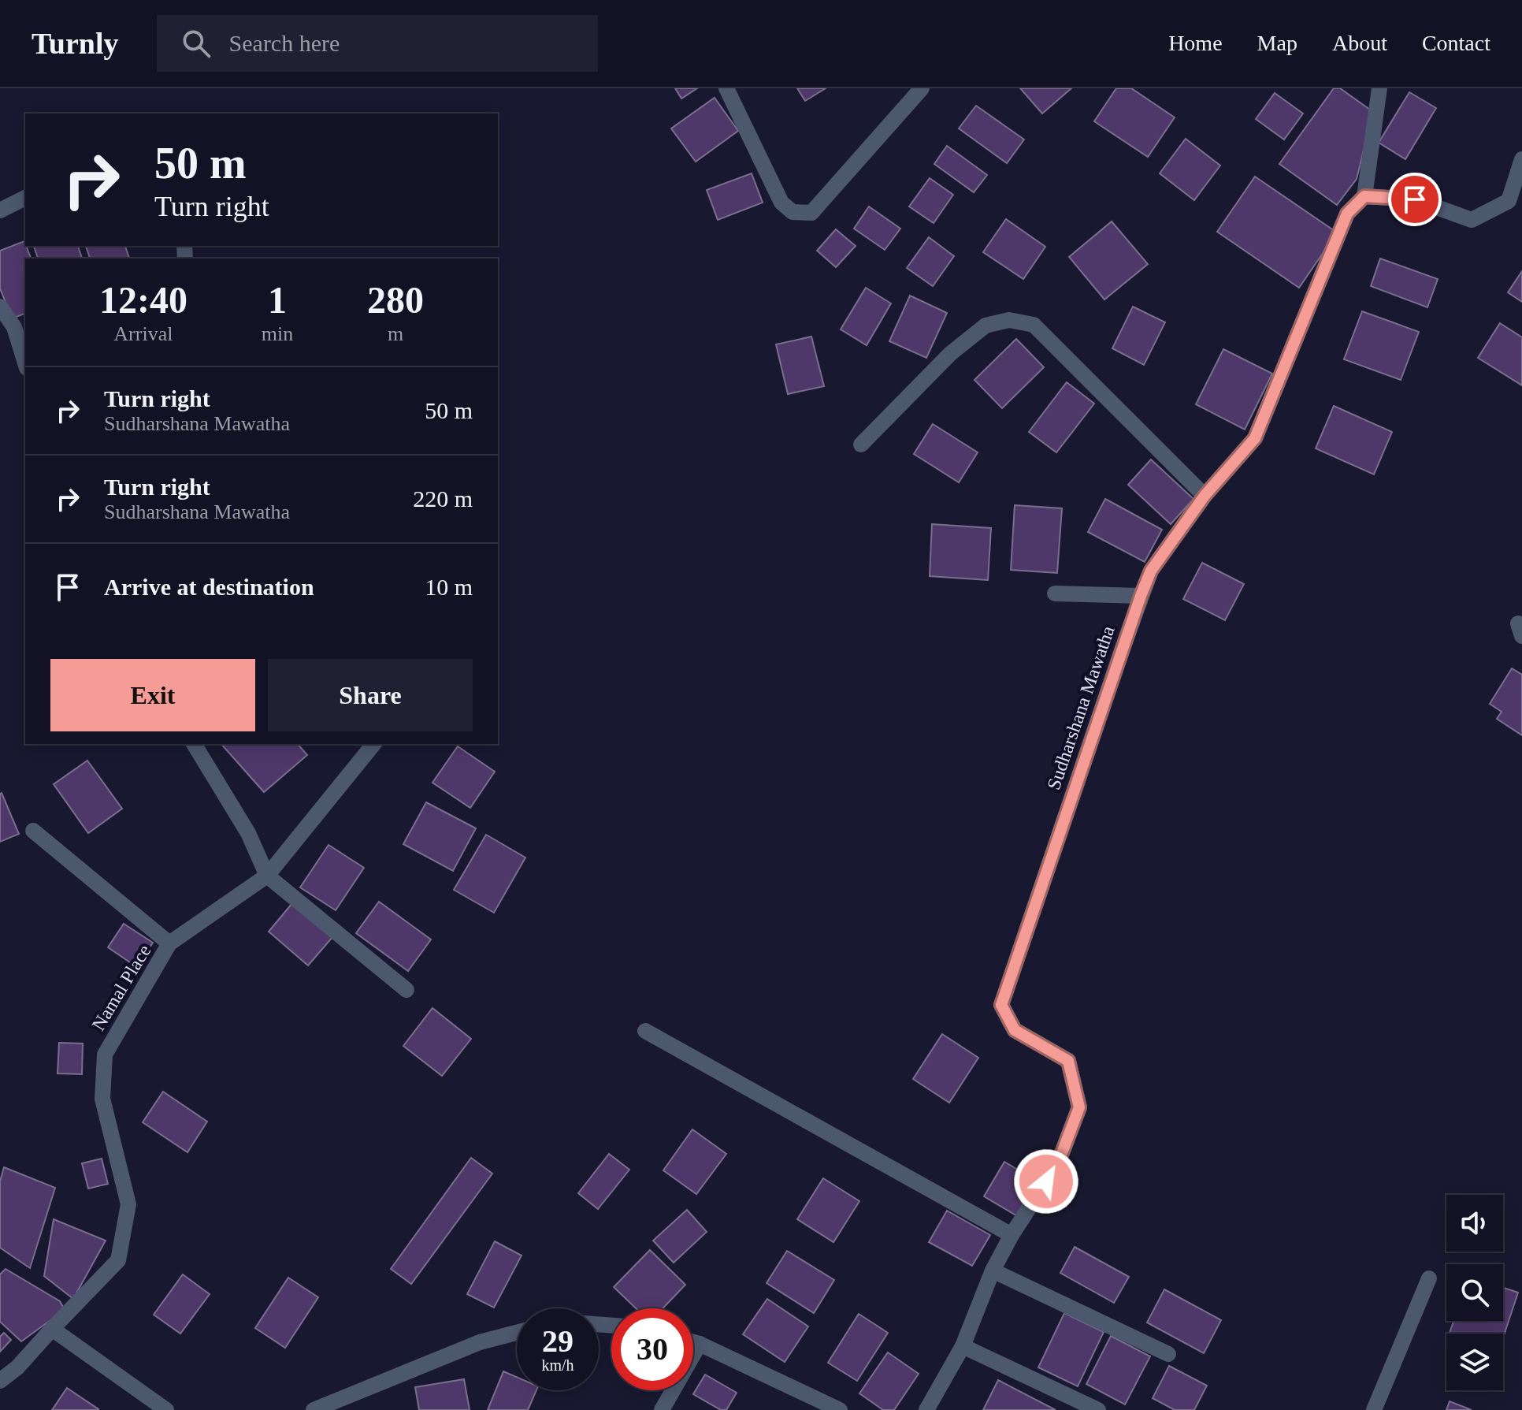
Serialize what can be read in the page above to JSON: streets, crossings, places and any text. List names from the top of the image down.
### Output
{
  "streets": {
    "street": ["Sudharshana Mawatha", "Namal Place"]
  },
  "page": {
    "header": "Turnly",
    "search": "Search here",
    "nav": [
      "Home",
      "Map",
      "About",
      "Contact"
    ],
    "turn": ["50 m", "Turn right"],
    "eta": [
      "12:40",
      "Arrival",
      "1",
      "min",
      "280",
      "m"
    ],
    "list": [
      {
        "name": "Turn right",
        "note": "Sudharshana Mawatha",
        "value": "50 m"
      },
      {
        "name": "Turn right",
        "note": "Sudharshana Mawatha",
        "value": "220 m"
      },
      {
        "name": "Arrive at destination",
        "value": "10 m"
      }
    ],
    "buttons": ["Exit", "Share"],
    "speed": "29 km/h",
    "limit": "30"
  }
}
